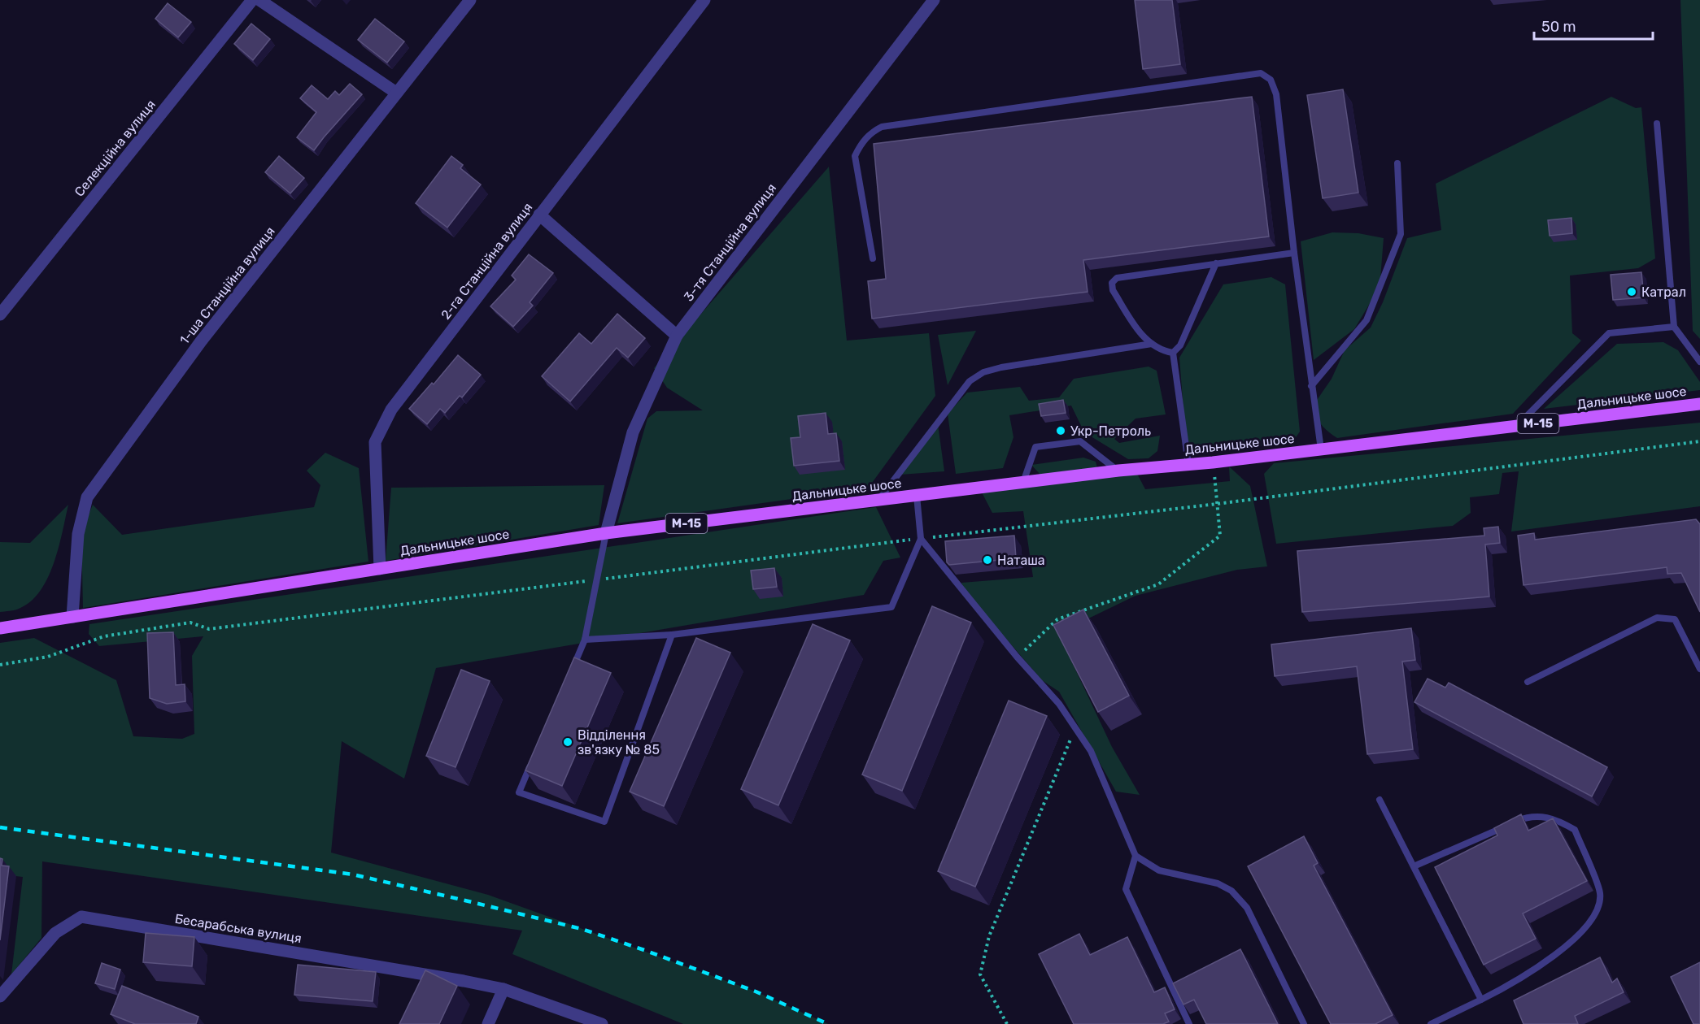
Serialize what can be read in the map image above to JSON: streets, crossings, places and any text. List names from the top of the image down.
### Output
{
  "streets": {
    "main road": ["Дальницьке шосе", "М-15"],
    "street": [
      "Селекційна вулиця",
      "3-тя Станційна вулиця",
      "2-га Станційна вулиця",
      "1-ша Станційна вулиця",
      "Бесарабська вулиця"
    ]
  },
  "crossings": [
    ["3-тя Станційна вулиця", "Дальницьке шосе"],
    ["2-га Станційна вулиця", "Дальницьке шосе"],
    ["1-ша Станційна вулиця", "Дальницьке шосе"]
  ],
  "places": [
    "Катрал",
    "Укр-Петроль",
    "Наташа",
    "Відділення зв'язку № 85"
  ],
  "scale_bar": "50 m"
}
